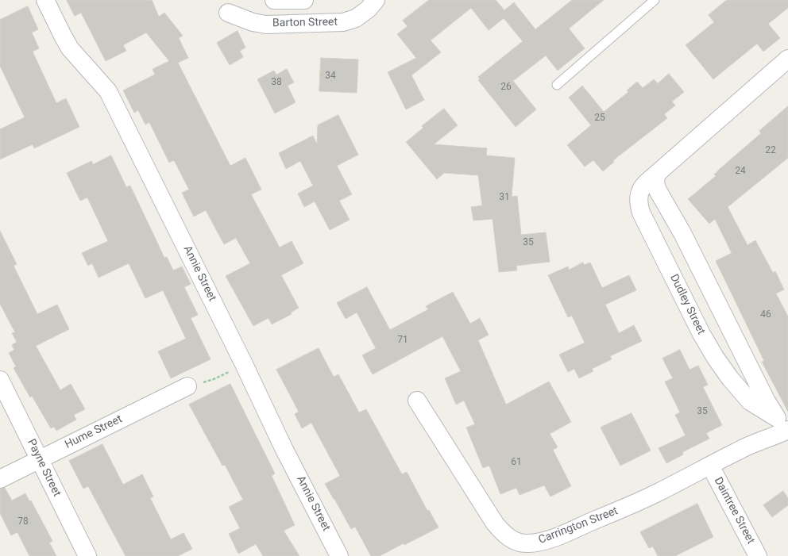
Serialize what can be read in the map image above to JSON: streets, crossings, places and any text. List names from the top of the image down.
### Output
{
  "streets": {
    "street": [
      "Barton Street",
      "Annie Street",
      "Dudley Street",
      "Hume Street",
      "Payne Street",
      "Daintree Street",
      "Carrington Street"
    ]
  },
  "crossings": [
    ["Dudley Street", "Carrington Street"],
    ["Hume Street", "Payne Street"],
    ["Daintree Street", "Carrington Street"]
  ],
  "house_numbers": [
    "34",
    "38",
    "26",
    "25",
    "22",
    "24",
    "31",
    "35",
    "46",
    "71",
    "35",
    "61",
    "78"
  ]
}
